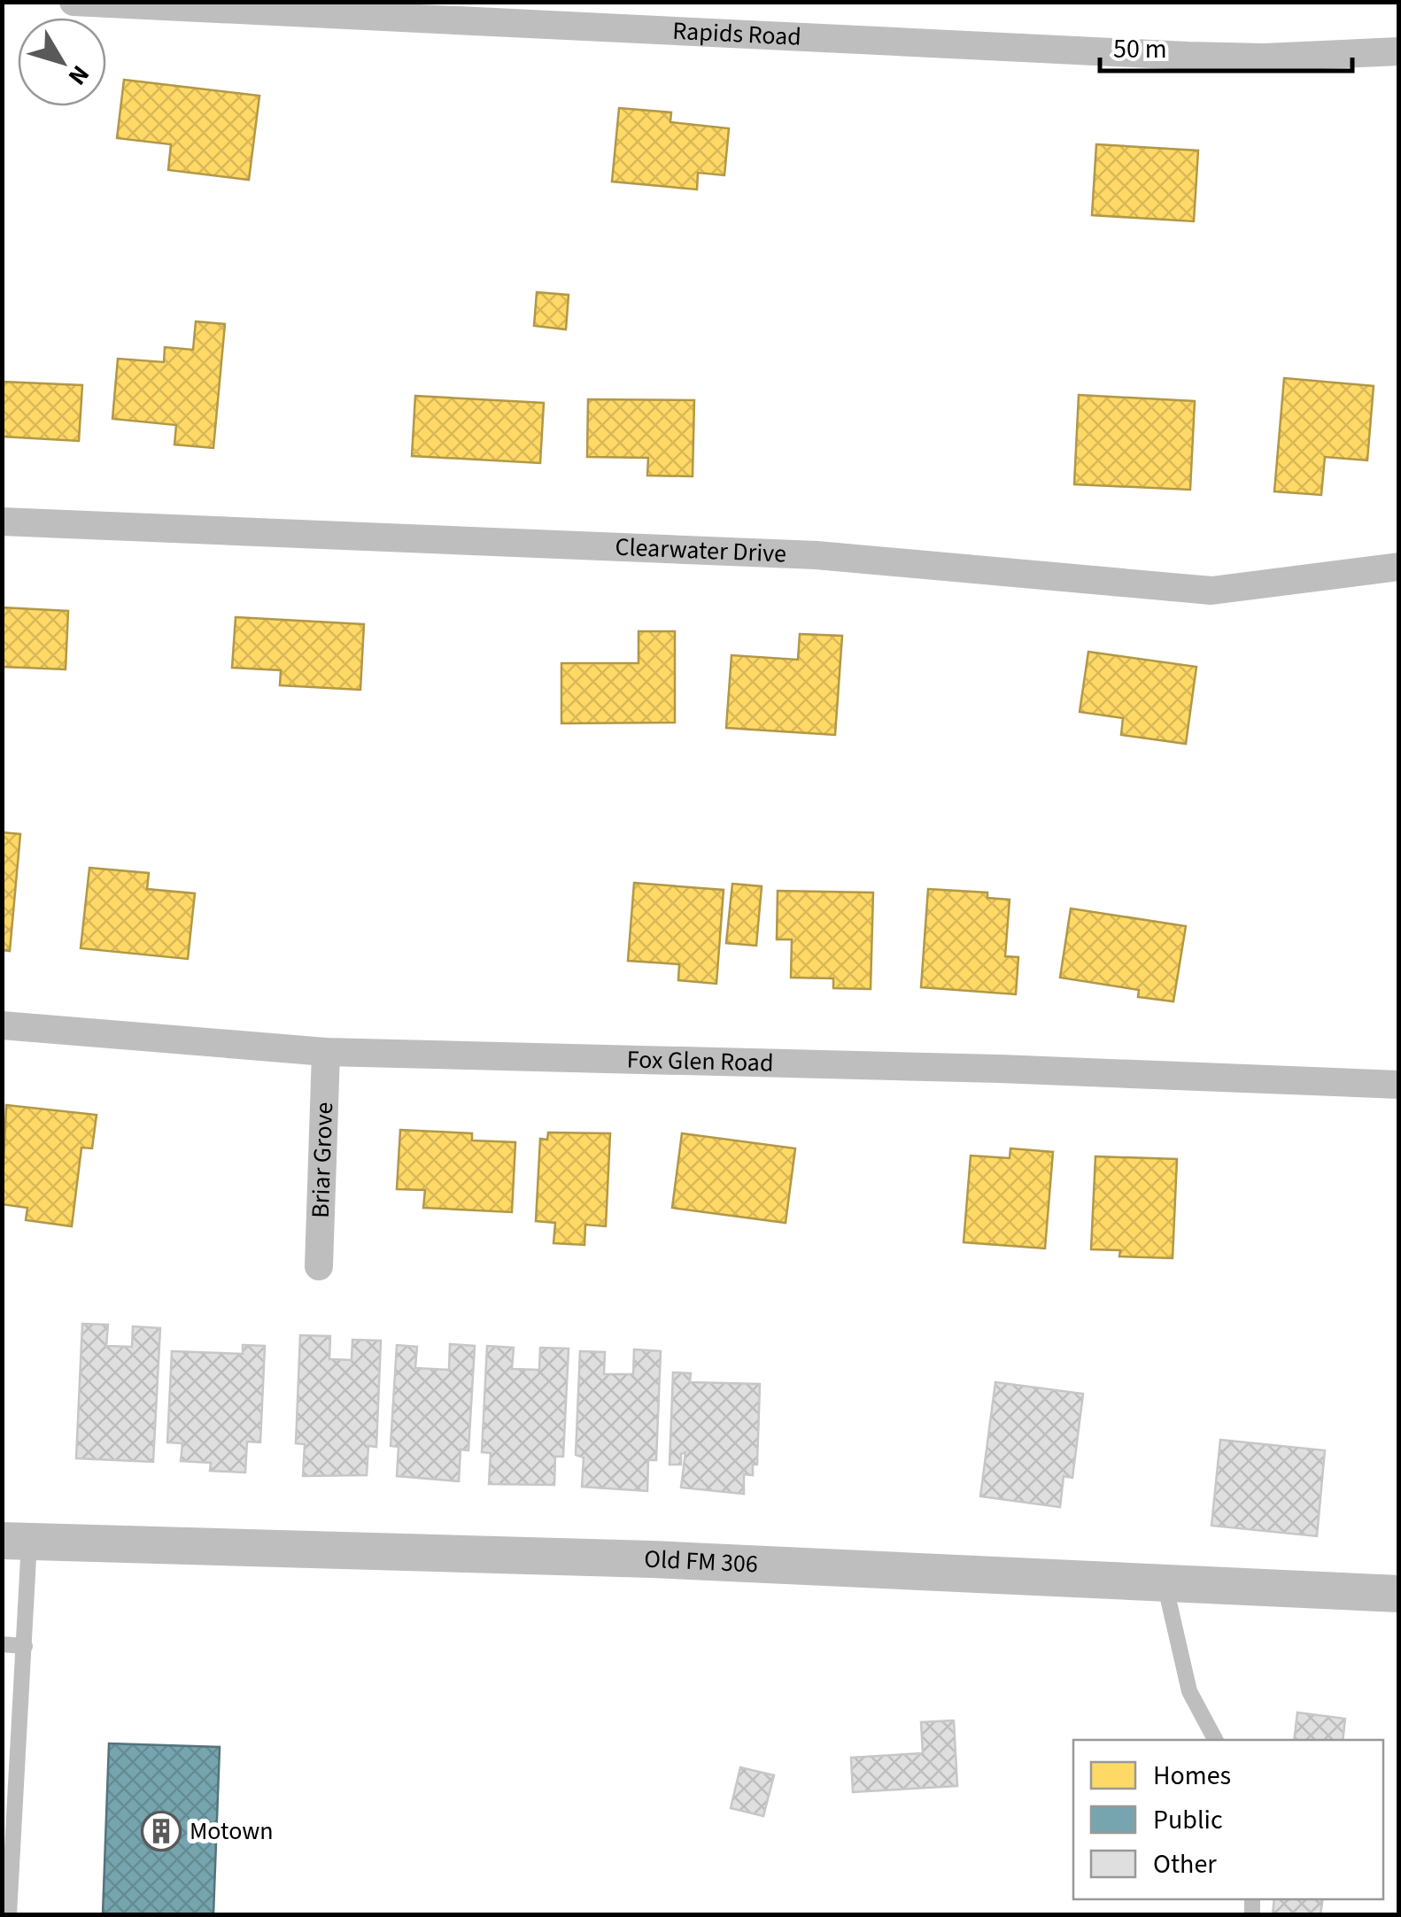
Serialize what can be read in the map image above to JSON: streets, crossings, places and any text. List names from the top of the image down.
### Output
{
  "streets": {
    "street": [
      "Rapids Road",
      "Clearwater Drive",
      "Fox Glen Road",
      "Briar Grove",
      "Old FM 306"
    ]
  },
  "crossings": [
    ["Fox Glen Road", "Briar Grove"]
  ],
  "places": {
    "building": ["Motown"]
  },
  "legend": ["Homes", "Public", "Other"],
  "scale_bar": "50 m",
  "north": "bottom right"
}
